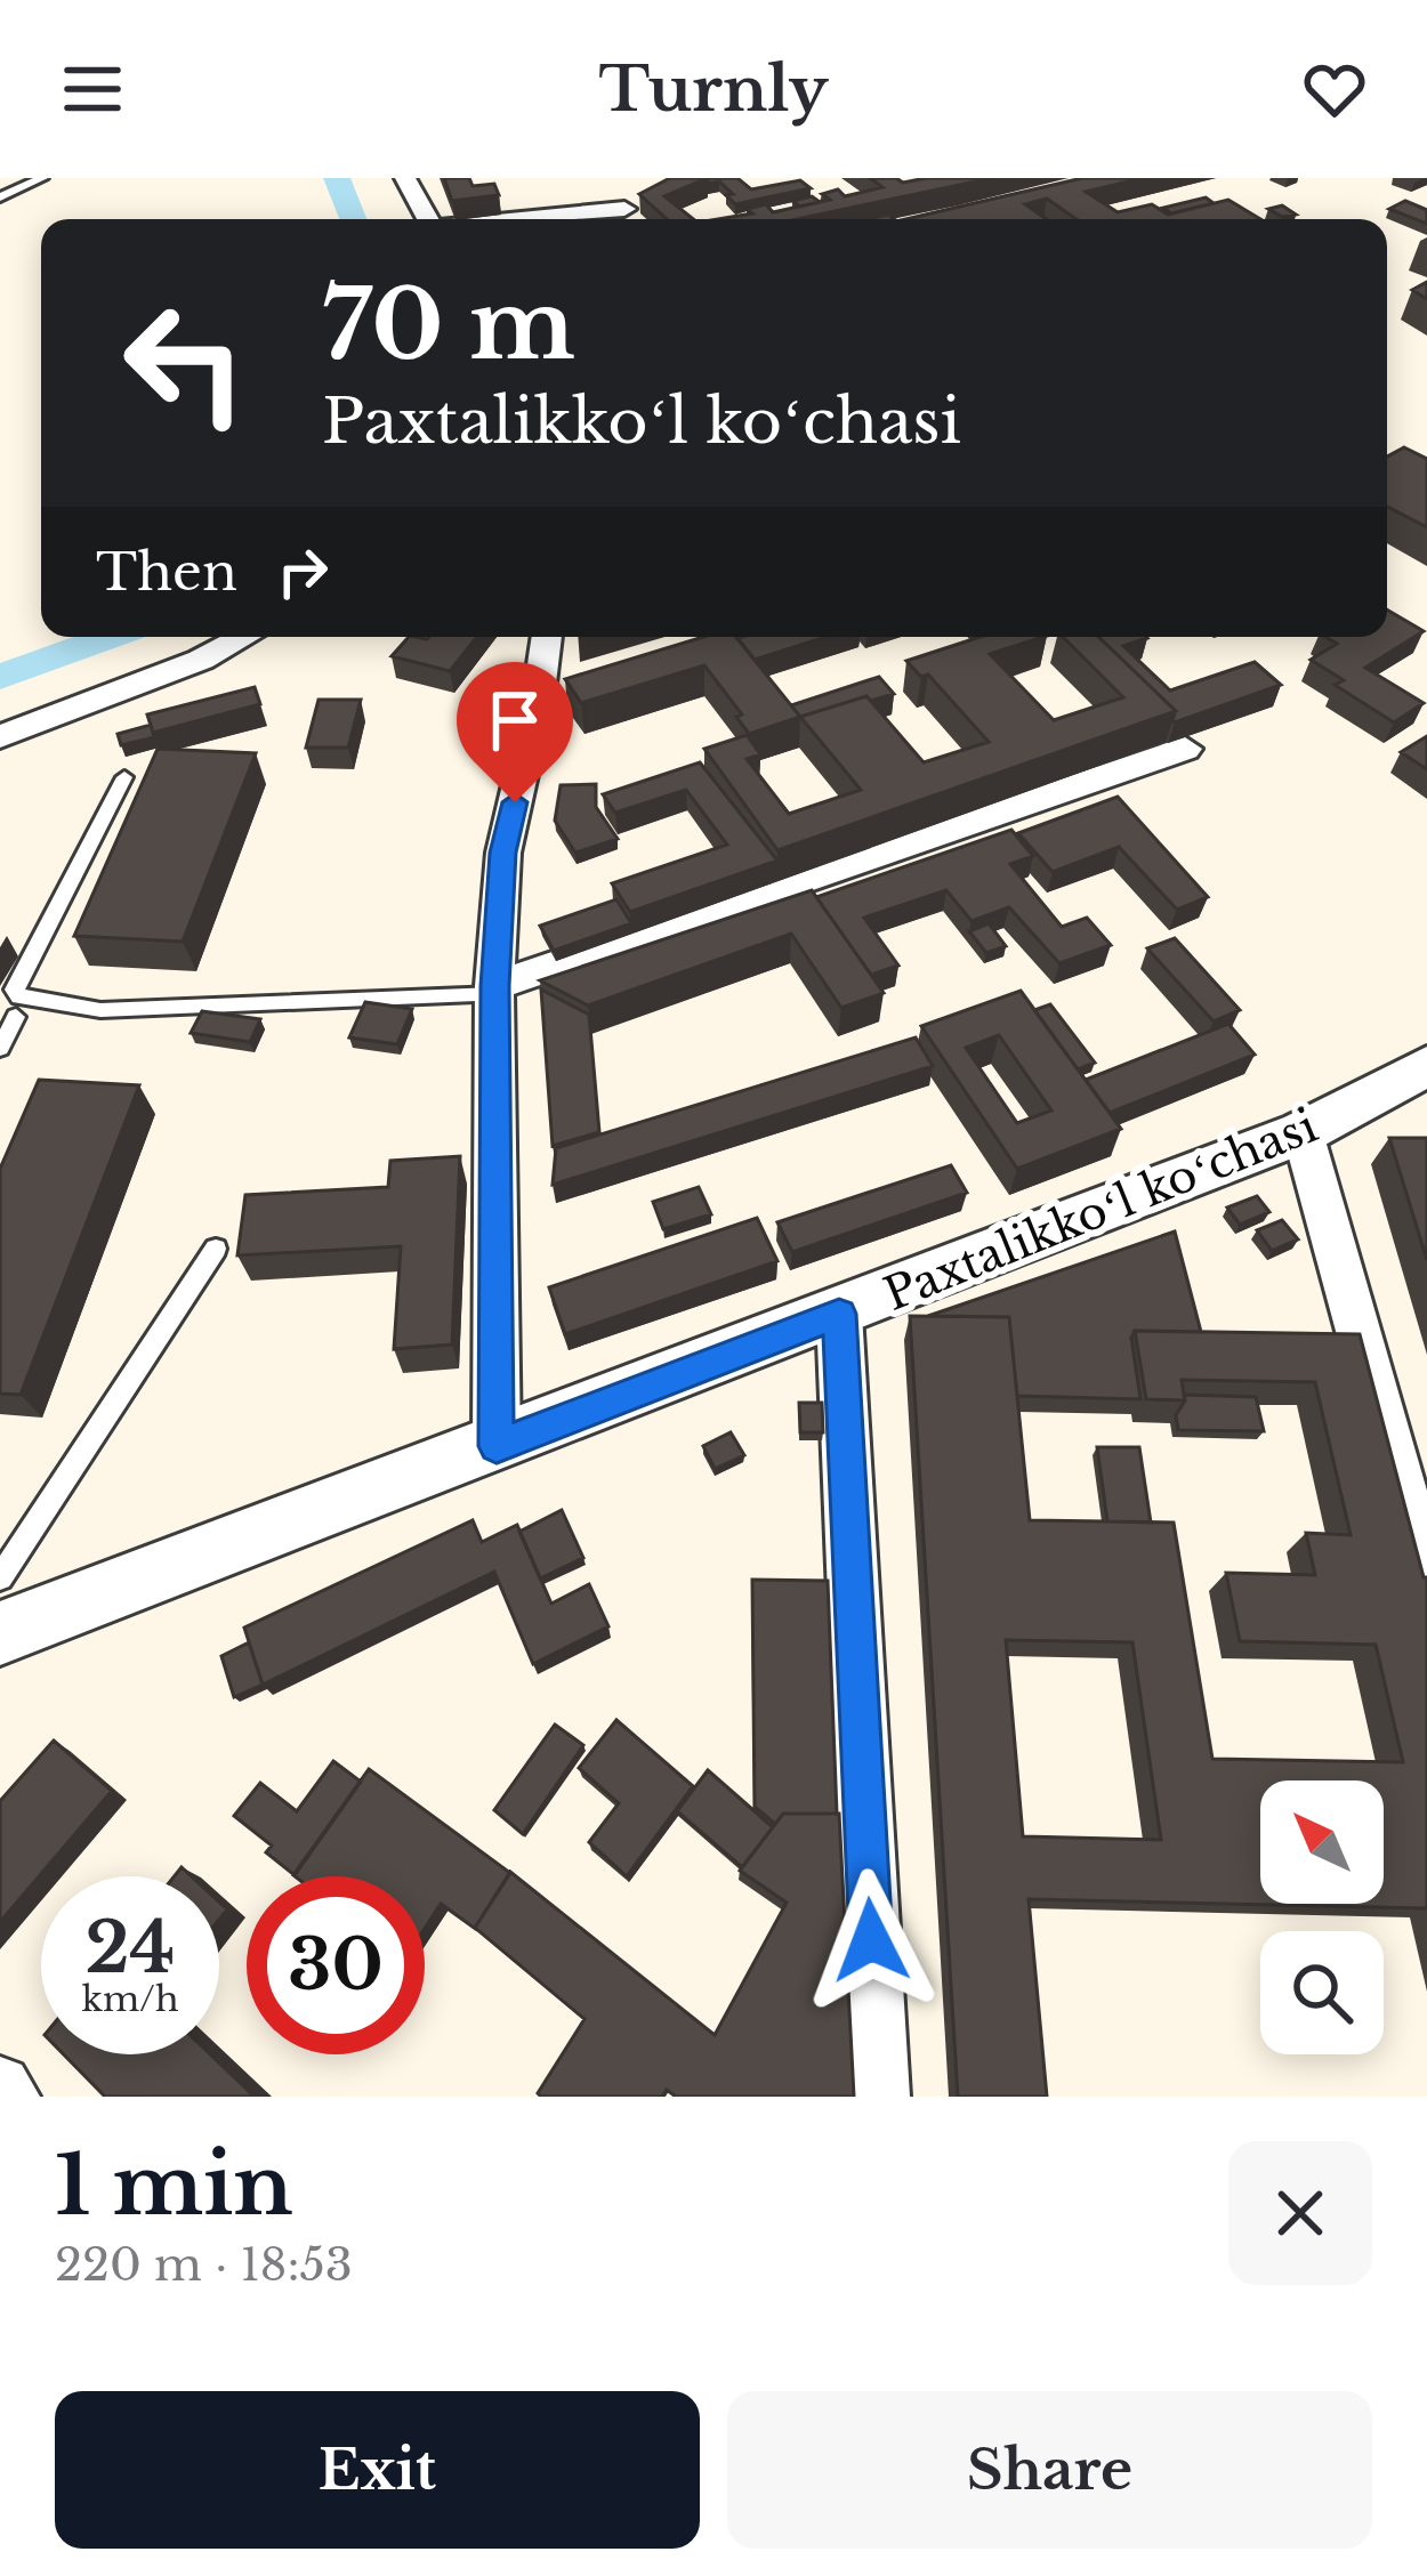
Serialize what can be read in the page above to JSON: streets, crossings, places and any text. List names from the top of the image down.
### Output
{
  "streets": {
    "street": ["Paxtalikkoʻl koʻchasi"]
  },
  "north": "top left",
  "page": {
    "header": "Turnly",
    "turn": ["70 m", "Paxtalikkoʻl koʻchasi"],
    "then": "Then",
    "speed": "24 km/h",
    "limit": "30",
    "heading": ["1 min", "220 m · 18:53"],
    "buttons": ["Exit", "Share"]
  }
}
